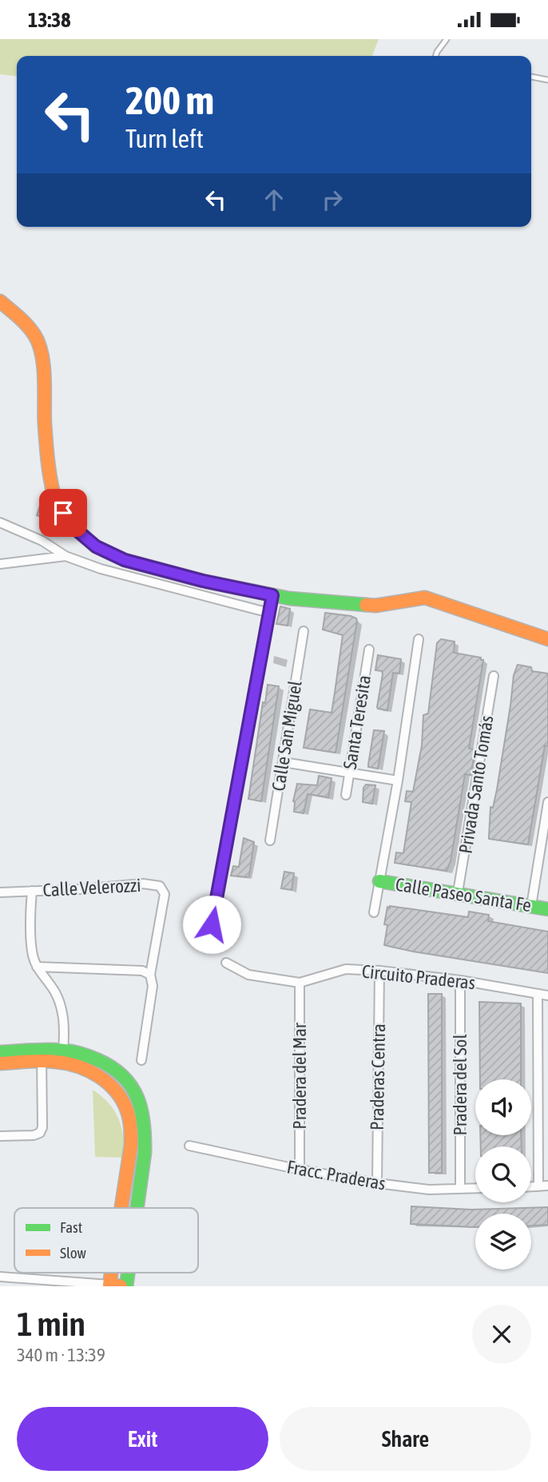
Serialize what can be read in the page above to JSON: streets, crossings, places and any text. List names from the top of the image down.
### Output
{
  "streets": {
    "street": [
      "Santa Teresita",
      "Calle San Miguel",
      "Privada Santo Tomás",
      "Calle Velerozzi",
      "Calle Paseo Santa Fe",
      "Circuito Praderas",
      "Pradera del Mar",
      "Praderas Centra",
      "Pradera del Sol",
      "Fracc. Praderas"
    ]
  },
  "crossings": [
    ["Privada Santo Tomás", "Calle Paseo Santa Fe"],
    ["Circuito Praderas", "Pradera del Mar"],
    ["Circuito Praderas", "Praderas Centra"],
    ["Circuito Praderas", "Pradera del Sol"],
    ["Pradera del Mar", "Fracc. Praderas"],
    ["Praderas Centra", "Fracc. Praderas"],
    ["Pradera del Sol", "Fracc. Praderas"]
  ],
  "legend": ["Fast", "Slow"],
  "page": {
    "status": "13:38",
    "turn": ["200 m", "Turn left"],
    "heading": ["1 min", "340 m · 13:39"],
    "buttons": ["Exit", "Share"]
  }
}
